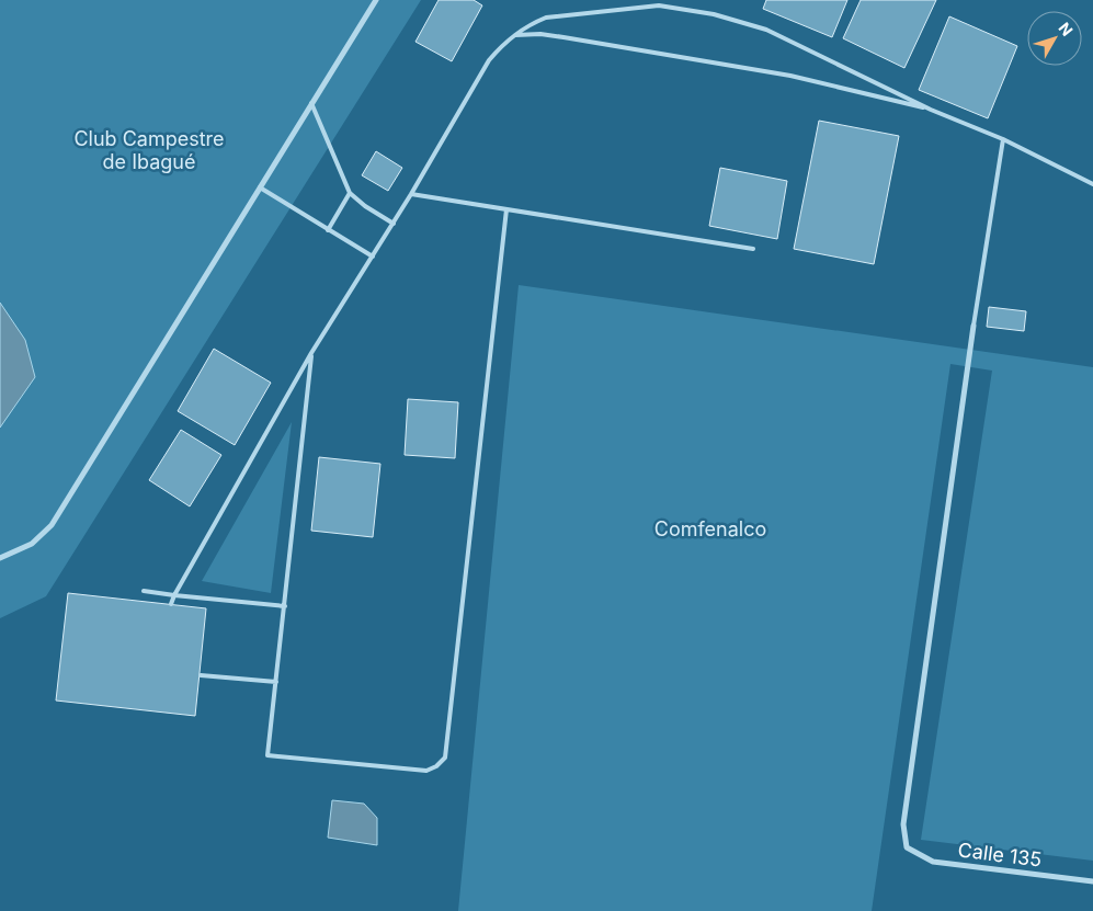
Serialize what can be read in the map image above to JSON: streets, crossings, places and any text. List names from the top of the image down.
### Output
{
  "streets": {
    "street": ["Calle 135"]
  },
  "parks": ["Club Campestre de Ibagué", "Comfenalco"],
  "north": "top right"
}
